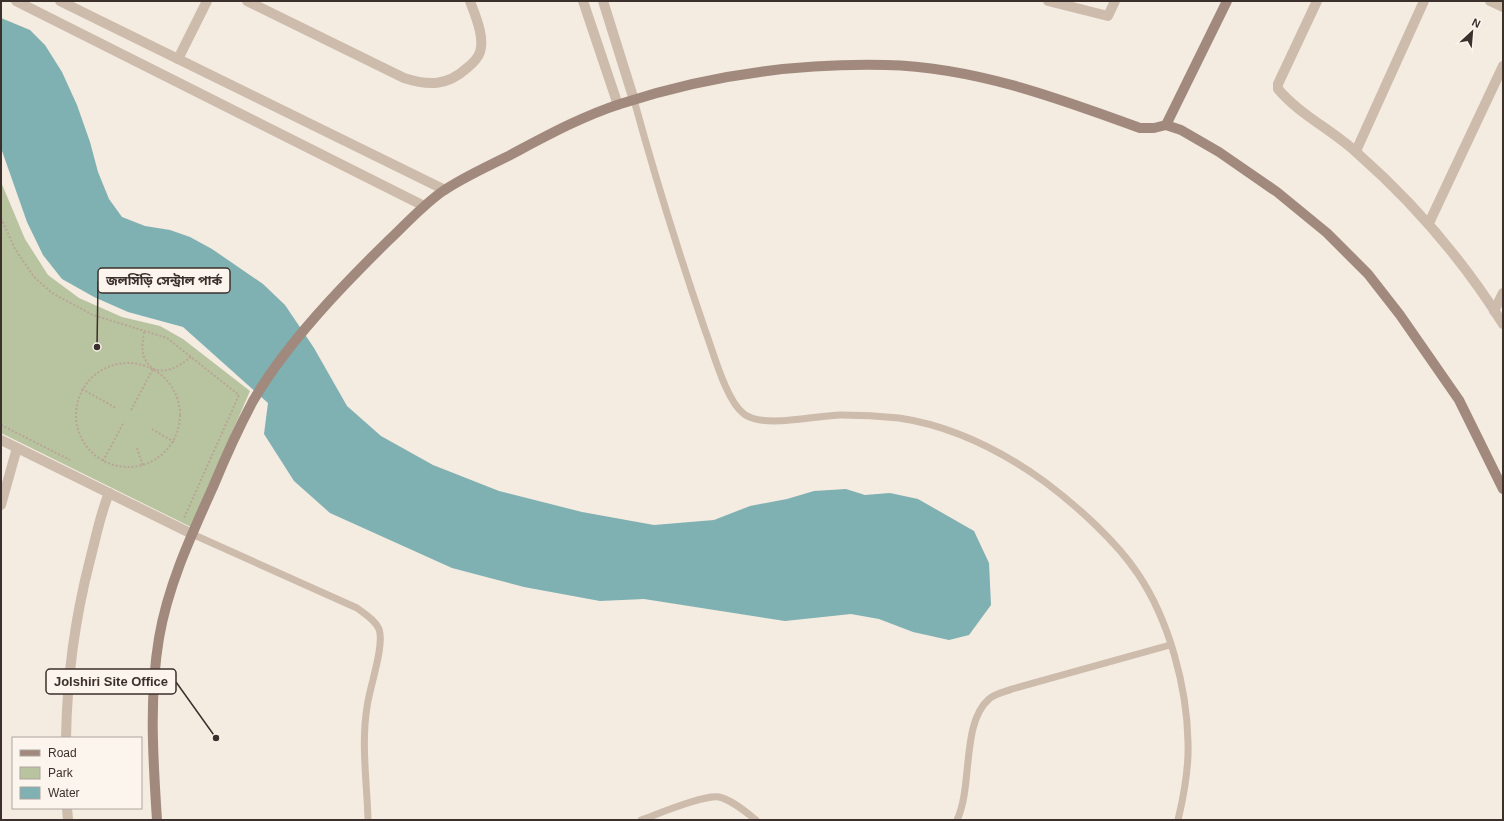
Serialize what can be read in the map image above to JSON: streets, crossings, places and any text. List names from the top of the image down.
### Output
{
  "places": ["জলসিঁড়ি সেন্ট্রাল পার্ক", "Jolshiri Site Office"],
  "legend": ["Road", "Park", "Water"],
  "north": "top right"
}
